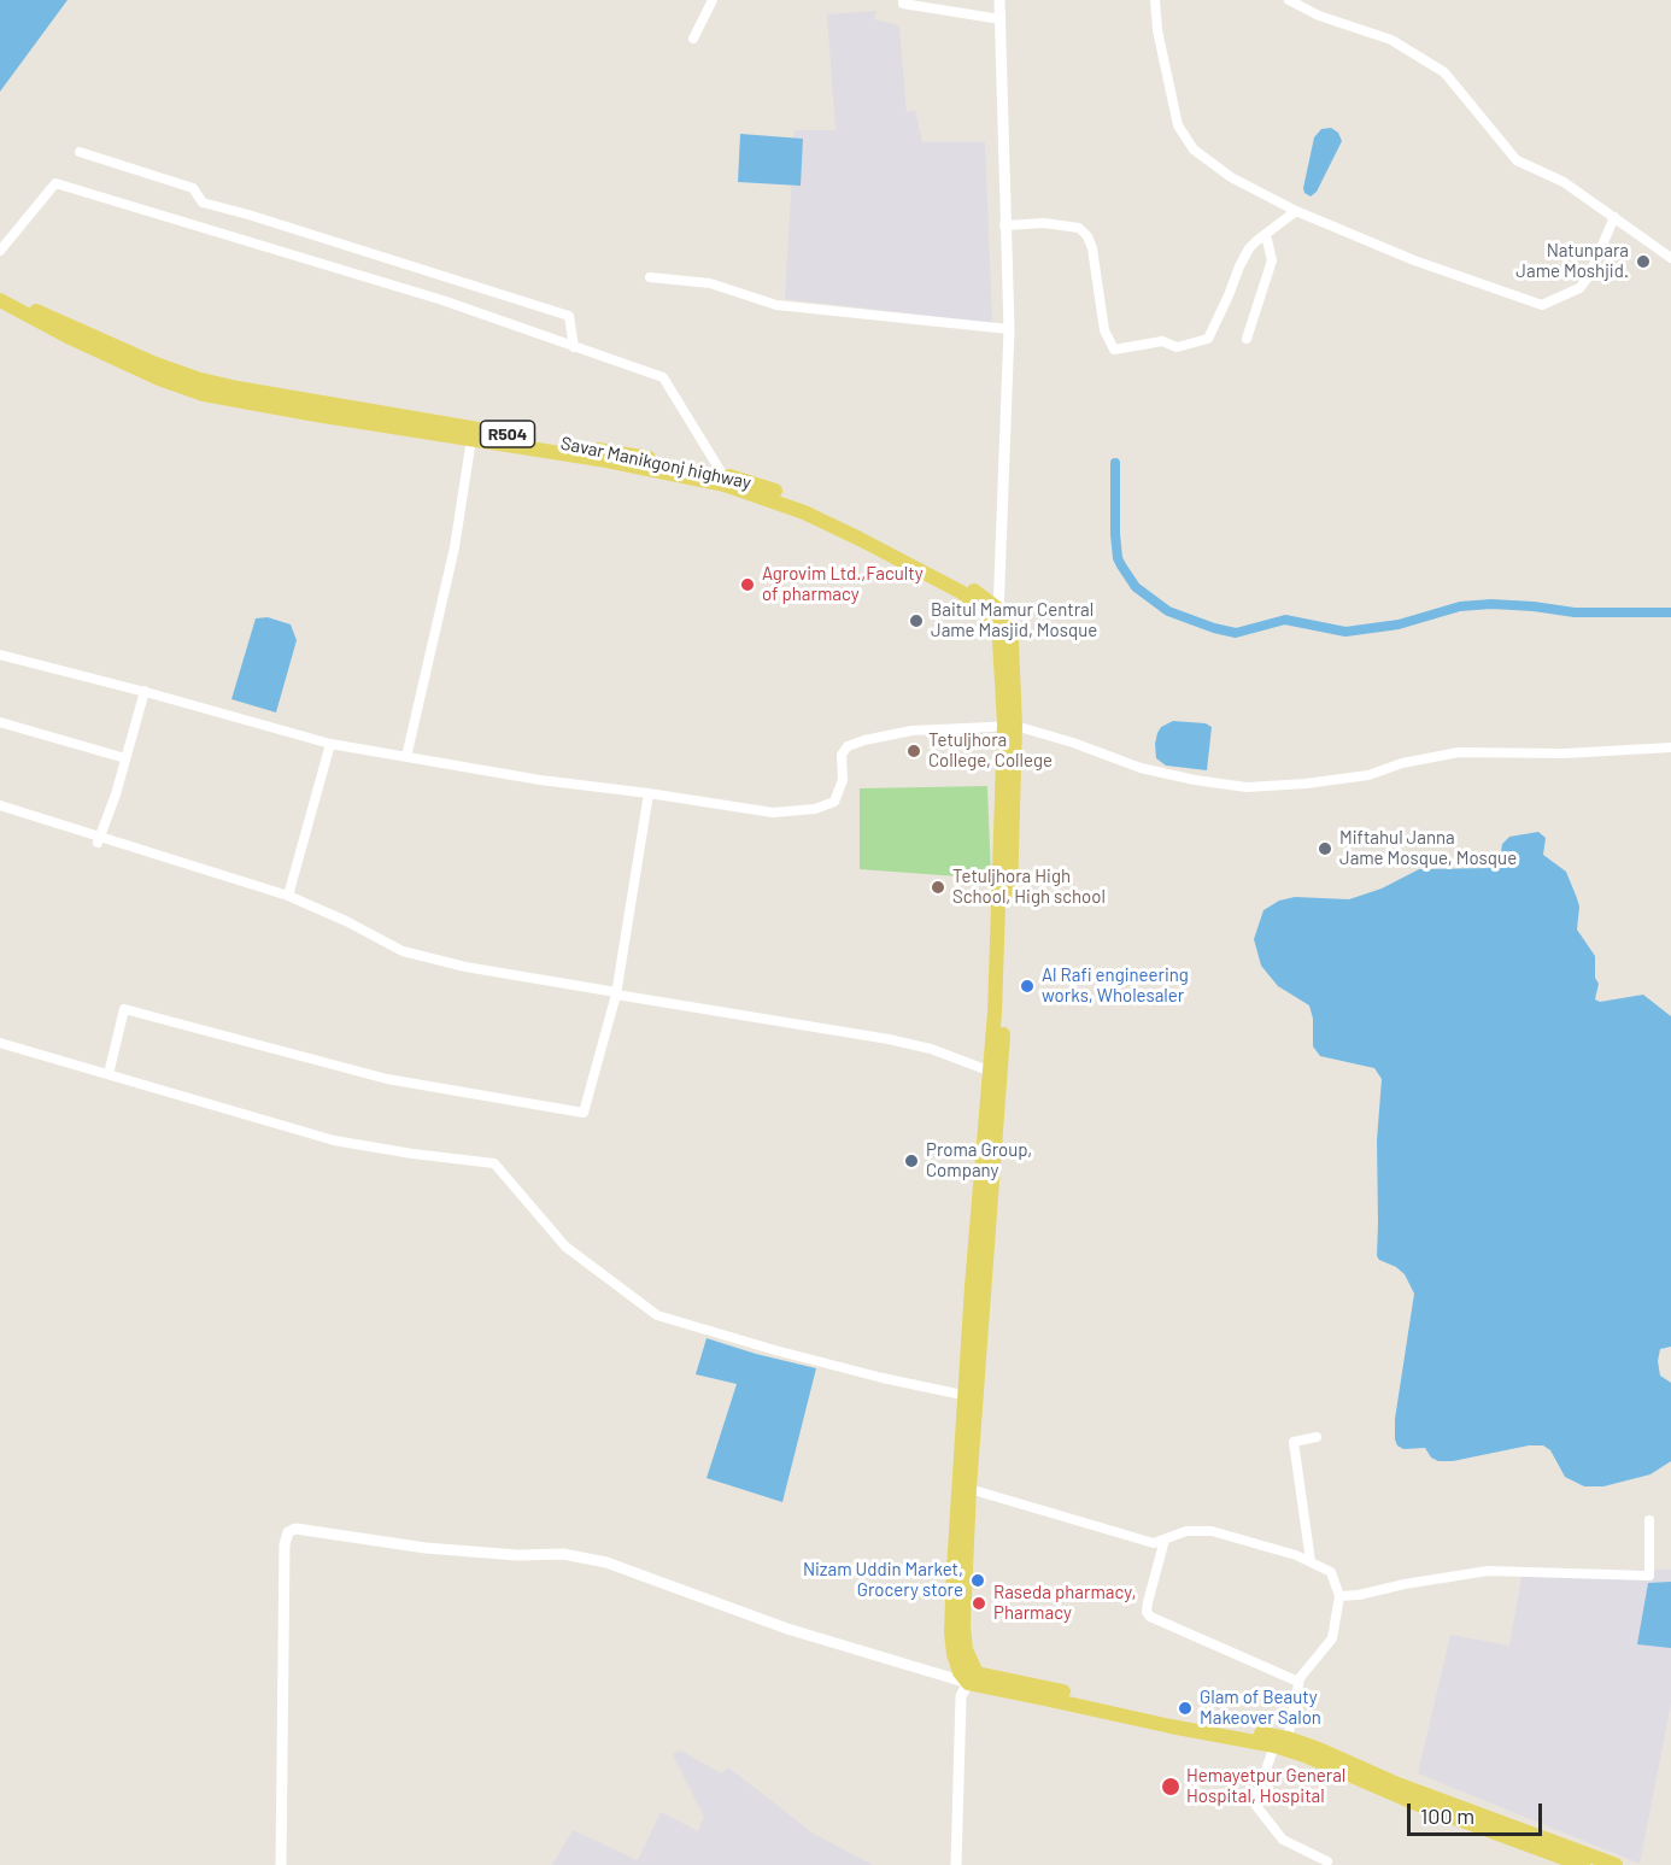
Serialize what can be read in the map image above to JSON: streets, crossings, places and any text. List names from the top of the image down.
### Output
{
  "streets": {
    "main road": ["R504", "Savar Manikgonj highway"]
  },
  "crossings": [
    ["R504", "Savar Manikgonj highway"]
  ],
  "places": [
    "Natunpara Jame Moshjid.",
    "Agrovim Ltd.,Faculty of pharmacy",
    "Baitul Mamur Central Jame Masjid, Mosque",
    "Tetuljhora College, College",
    "Miftahul Janna Jame Mosque, Mosque",
    "Tetuljhora High School, High school",
    "Al Rafi engineering works, Wholesaler",
    "Proma Group, Company",
    "Nizam Uddin Market, Grocery store",
    "Raseda pharmacy, Pharmacy",
    "Glam of Beauty Makeover Salon",
    "Hemayetpur General Hospital, Hospital"
  ],
  "scale_bar": "100 m"
}
